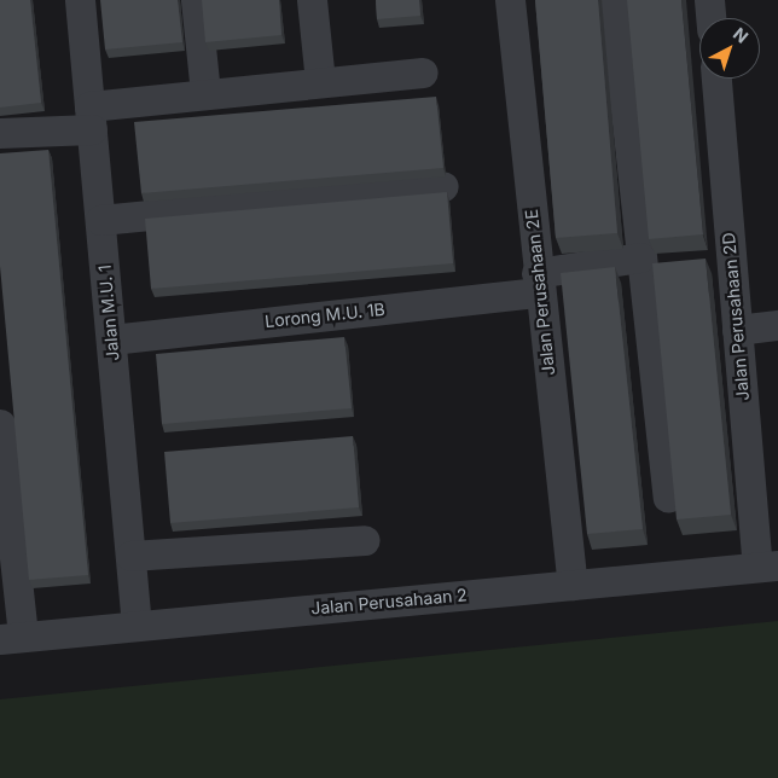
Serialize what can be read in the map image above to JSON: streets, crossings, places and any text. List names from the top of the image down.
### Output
{
  "streets": {
    "street": [
      "Jalan Perusahaan 2E",
      "Jalan M.U. 1",
      "Lorong M.U. 1B",
      "Jalan Perusahaan 2D",
      "Jalan Perusahaan 2"
    ]
  },
  "crossings": [
    ["Jalan Perusahaan 2E", "Lorong M.U. 1B"],
    ["Jalan Perusahaan 2E", "Jalan Perusahaan 2"],
    ["Jalan M.U. 1", "Lorong M.U. 1B"],
    ["Jalan M.U. 1", "Jalan Perusahaan 2"],
    ["Jalan Perusahaan 2D", "Jalan Perusahaan 2"]
  ],
  "north": "top right"
}
